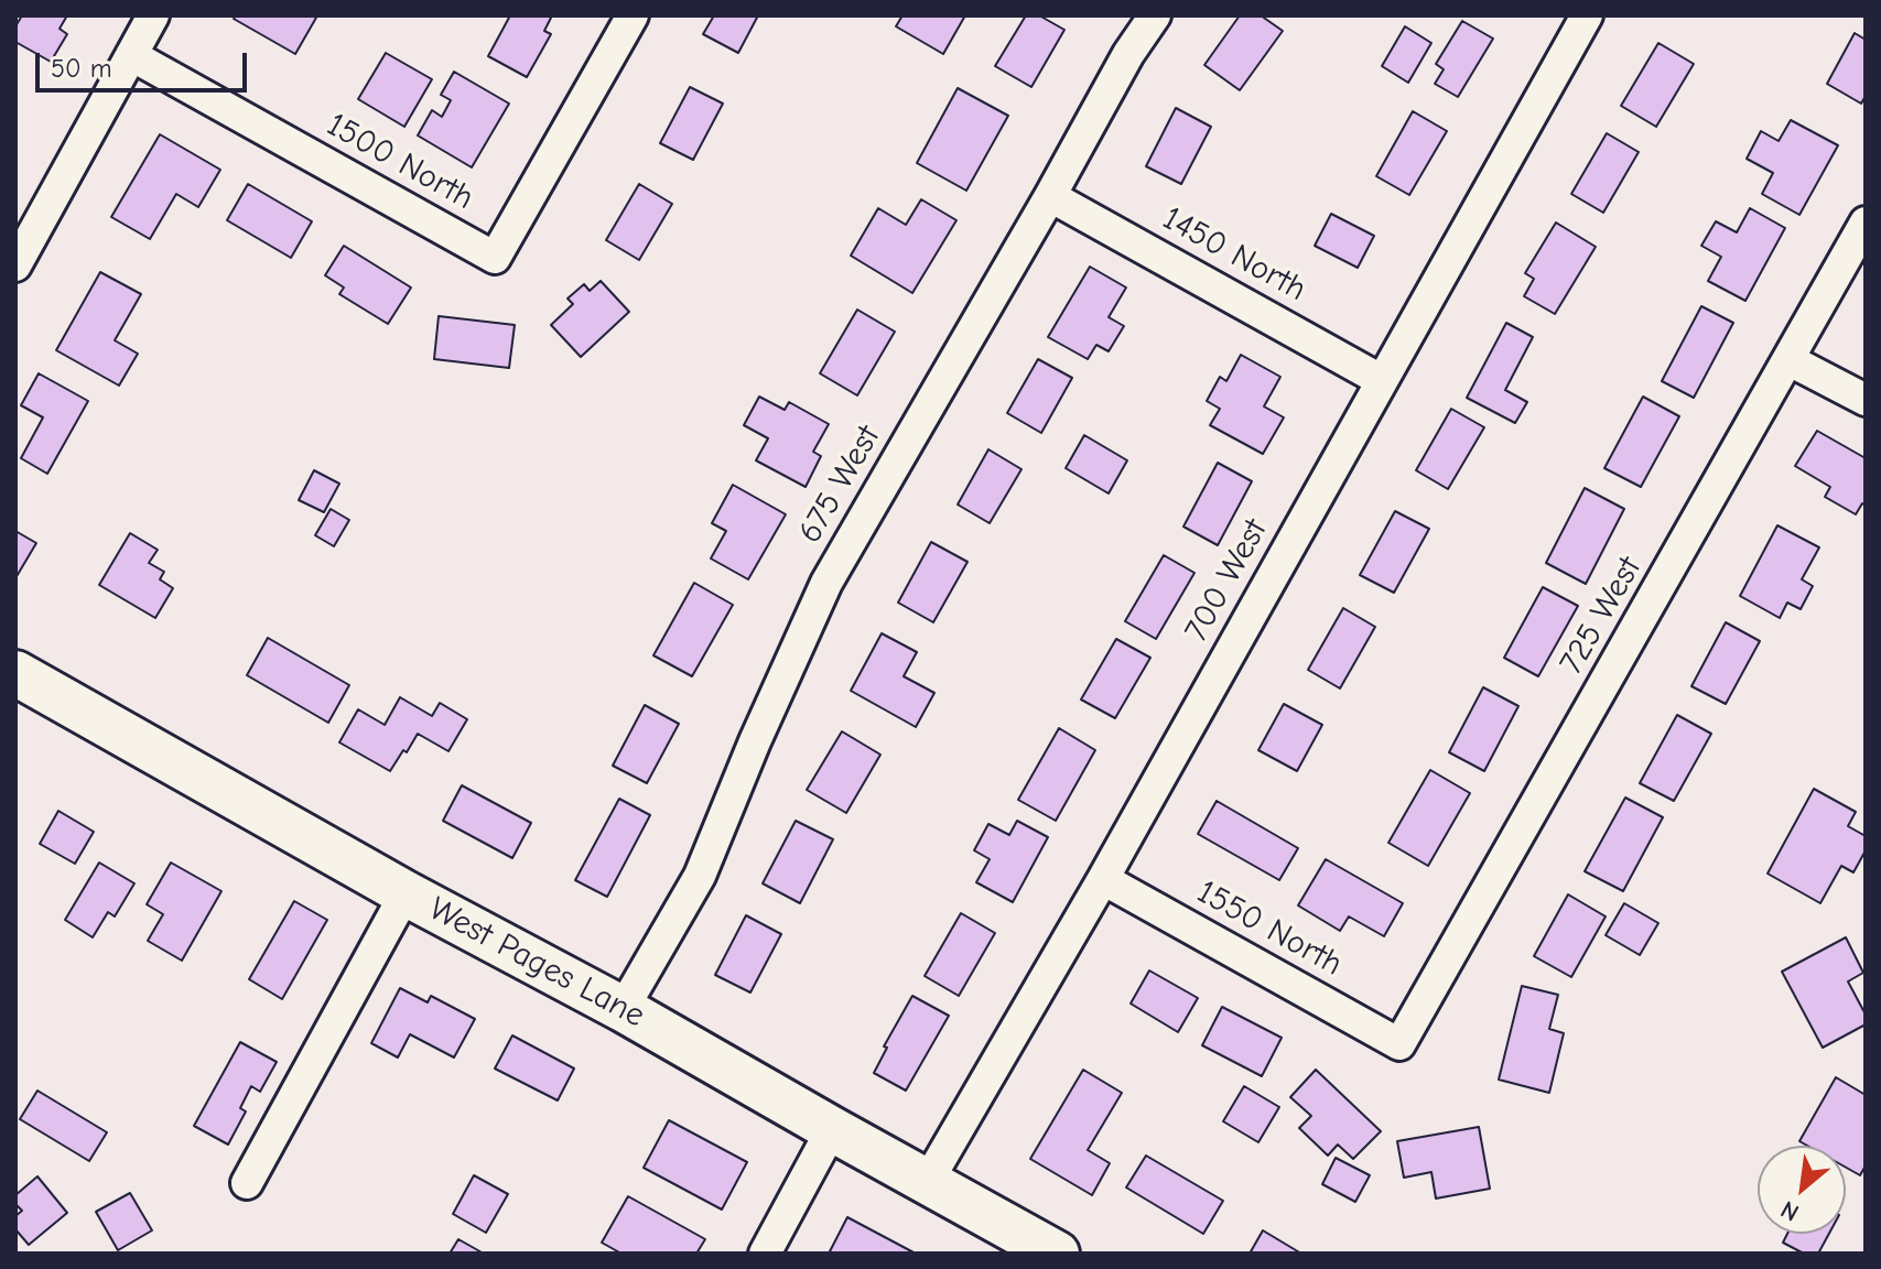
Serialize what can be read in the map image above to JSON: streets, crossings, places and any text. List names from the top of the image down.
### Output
{
  "streets": {
    "street": [
      "1500 North",
      "1450 North",
      "675 West",
      "700 West",
      "725 West",
      "1550 North",
      "West Pages Lane"
    ]
  },
  "crossings": [
    ["1450 North", "675 West"],
    ["1450 North", "700 West"],
    ["675 West", "West Pages Lane"],
    ["700 West", "1550 North"],
    ["700 West", "West Pages Lane"],
    ["725 West", "1550 North"]
  ],
  "scale_bar": "50 m",
  "north": "bottom left"
}
